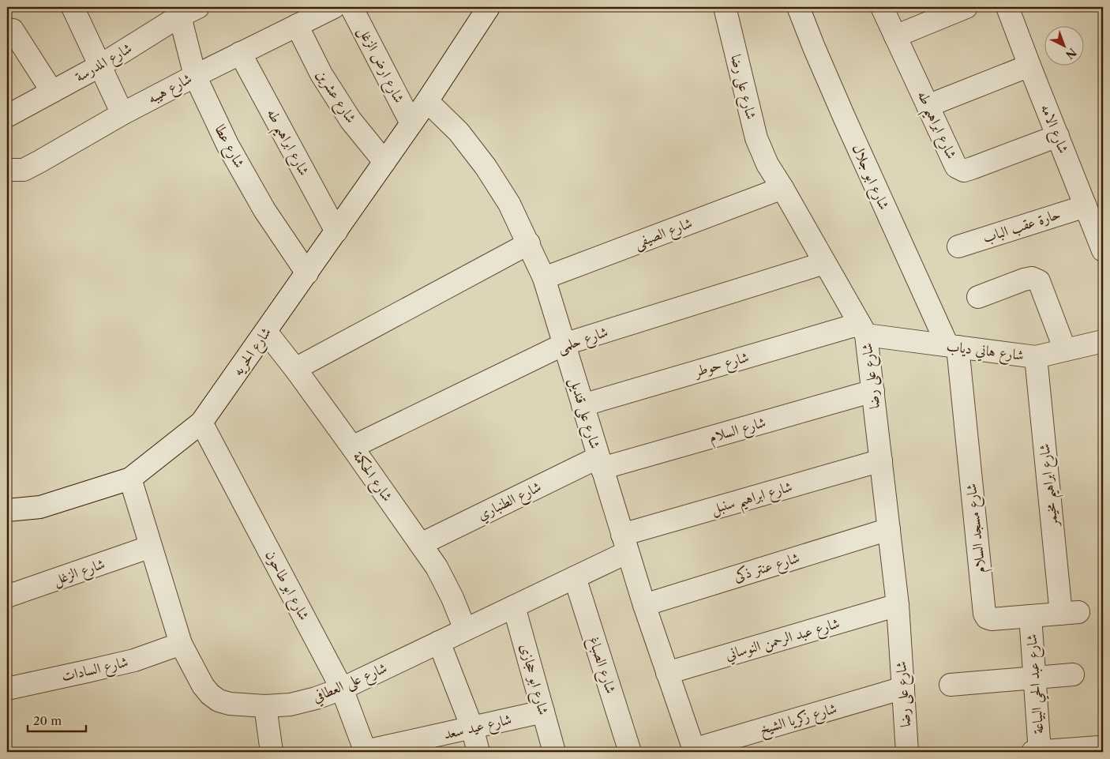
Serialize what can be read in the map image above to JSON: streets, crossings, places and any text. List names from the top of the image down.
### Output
{
  "streets": {
    "street": [
      "شارع المدرسة",
      "شارع ارض الزغل",
      "شارع على رضا",
      "شارع هيبه",
      "شارع عشرين",
      "شارع ابراهيم طه",
      "شارع الامه",
      "شارع عطا",
      "شارع ابو جلال",
      "حارة عقب الباب",
      "شارع الصيفى",
      "شارع حلمى",
      "شارع هاني دياب",
      "شارع الحريه",
      "شارع حوطر",
      "شارع على قنديل",
      "شارع السلام",
      "شارع الحكمة",
      "شارع ابراهيم مخيمر",
      "شارع ابراهيم سنبل",
      "شارع الطنباري",
      "شارع مسجد السلام",
      "شارع عنتر ذكى",
      "شارع الزغل",
      "شارع ابو طاحون",
      "شارع عبد الرحمن النوساني",
      "شارع الصباغ",
      "شارع السادات",
      "شارع ابو حجازى",
      "شارع على العطافي",
      "شارع عبد الحي البياعة",
      "شارع زكريا الشيخ",
      "شارع عيد سعد"
    ]
  },
  "crossings": [
    ["شارع المدرسة", "شارع عطا"],
    ["شارع ارض الزغل", "شارع الحريه"],
    ["شارع على رضا", "شارع الصيفى"],
    ["شارع على رضا", "شارع حلمى"],
    ["شارع على رضا", "شارع هاني دياب"],
    ["شارع على رضا", "شارع حوطر"],
    ["شارع على رضا", "شارع السلام"],
    ["شارع على رضا", "شارع ابراهيم سنبل"],
    ["شارع على رضا", "شارع عنتر ذكى"],
    ["شارع على رضا", "شارع عبد الرحمن النوساني"],
    ["شارع على رضا", "شارع زكريا الشيخ"],
    ["شارع هيبه", "شارع عشرين"],
    ["شارع هيبه", "شارع ابراهيم طه"],
    ["شارع هيبه", "شارع عطا"],
    ["شارع عشرين", "شارع الحريه"],
    ["شارع ابراهيم طه", "شارع الامه"],
    ["شارع ابراهيم طه", "شارع الحريه"],
    ["شارع الامه", "حارة عقب الباب"],
    ["شارع عطا", "شارع الحريه"],
    ["شارع ابو جلال", "شارع هاني دياب"],
    ["شارع ابو جلال", "شارع مسجد السلام"],
    ["شارع الصيفى", "شارع على قنديل"],
    ["شارع حلمى", "شارع على قنديل"],
    ["شارع حلمى", "شارع الحكمة"],
    ["شارع هاني دياب", "شارع حوطر"],
    ["شارع هاني دياب", "شارع ابراهيم مخيمر"],
    ["شارع هاني دياب", "شارع مسجد السلام"],
    ["شارع الحريه", "شارع على قنديل"],
    ["شارع الحريه", "شارع الحكمة"],
    ["شارع الحريه", "شارع ابو طاحون"],
    ["شارع الحريه", "شارع على العطافي"],
    ["شارع حوطر", "شارع على قنديل"],
    ["شارع على قنديل", "شارع السلام"],
    ["شارع على قنديل", "شارع ابراهيم سنبل"],
    ["شارع على قنديل", "شارع الطنباري"],
    ["شارع على قنديل", "شارع عنتر ذكى"],
    ["شارع على قنديل", "شارع عبد الرحمن النوساني"],
    ["شارع على قنديل", "شارع على العطافي"],
    ["شارع على قنديل", "شارع زكريا الشيخ"],
    ["شارع السلام", "شارع الطنباري"],
    ["شارع الحكمة", "شارع الطنباري"],
    ["شارع الحكمة", "شارع على العطافي"],
    ["شارع ابراهيم مخيمر", "شارع مسجد السلام"],
    ["شارع ابراهيم سنبل", "شارع على العطافي"],
    ["شارع مسجد السلام", "شارع عبد الحي البياعة"],
    ["شارع الزغل", "شارع على العطافي"],
    ["شارع ابو طاحون", "شارع على العطافي"],
    ["شارع ابو طاحون", "شارع عيد سعد"],
    ["شارع الصباغ", "شارع على العطافي"],
    ["شارع السادات", "شارع على العطافي"],
    ["شارع ابو حجازى", "شارع على العطافي"],
    ["شارع ابو حجازى", "شارع عيد سعد"]
  ],
  "scale_bar": "20 m",
  "north": "bottom right"
}
